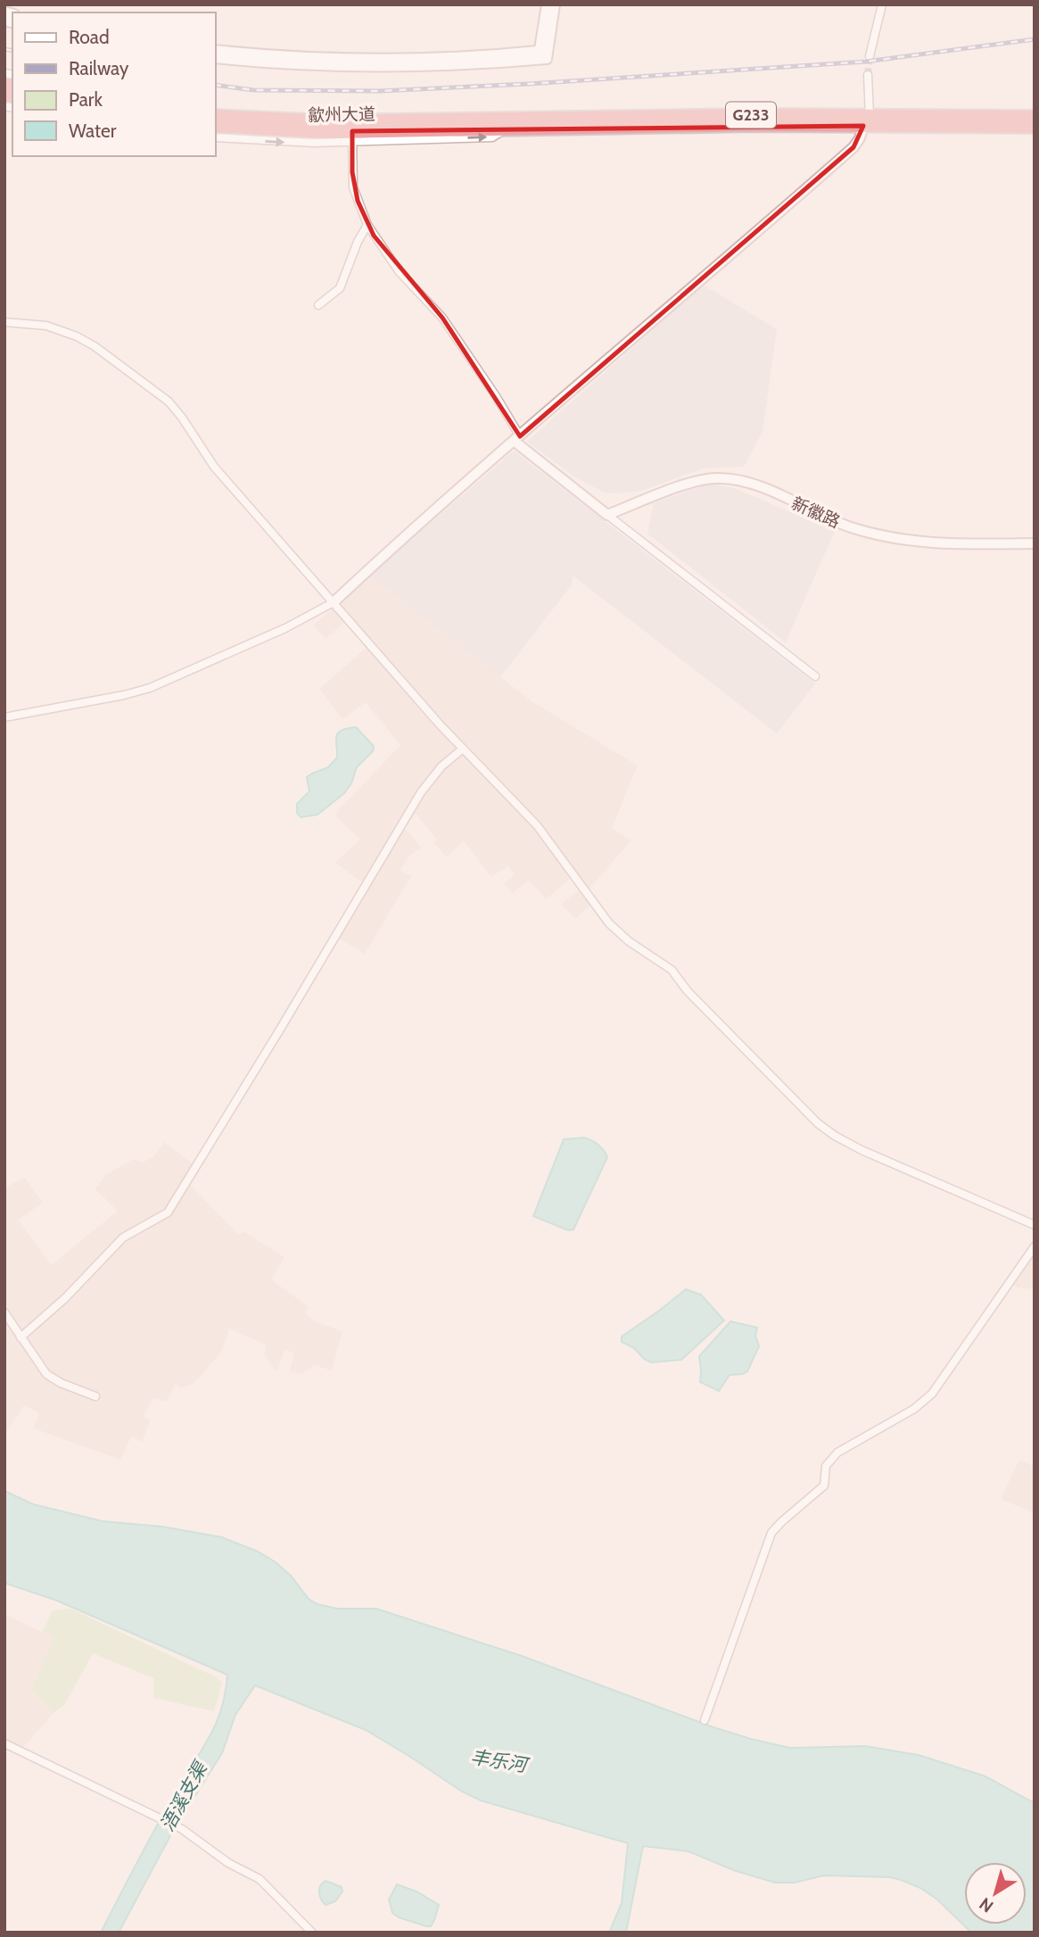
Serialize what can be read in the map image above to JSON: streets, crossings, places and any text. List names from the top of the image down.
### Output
{
  "streets": {
    "highway": ["歙州大道", "G233"],
    "street": ["新徽路"]
  },
  "crossings": [
    ["歙州大道", "G233"]
  ],
  "water": ["丰乐河", "浯溪支渠"],
  "legend": [
    "Road",
    "Railway",
    "Park",
    "Water"
  ],
  "north": "bottom left"
}
